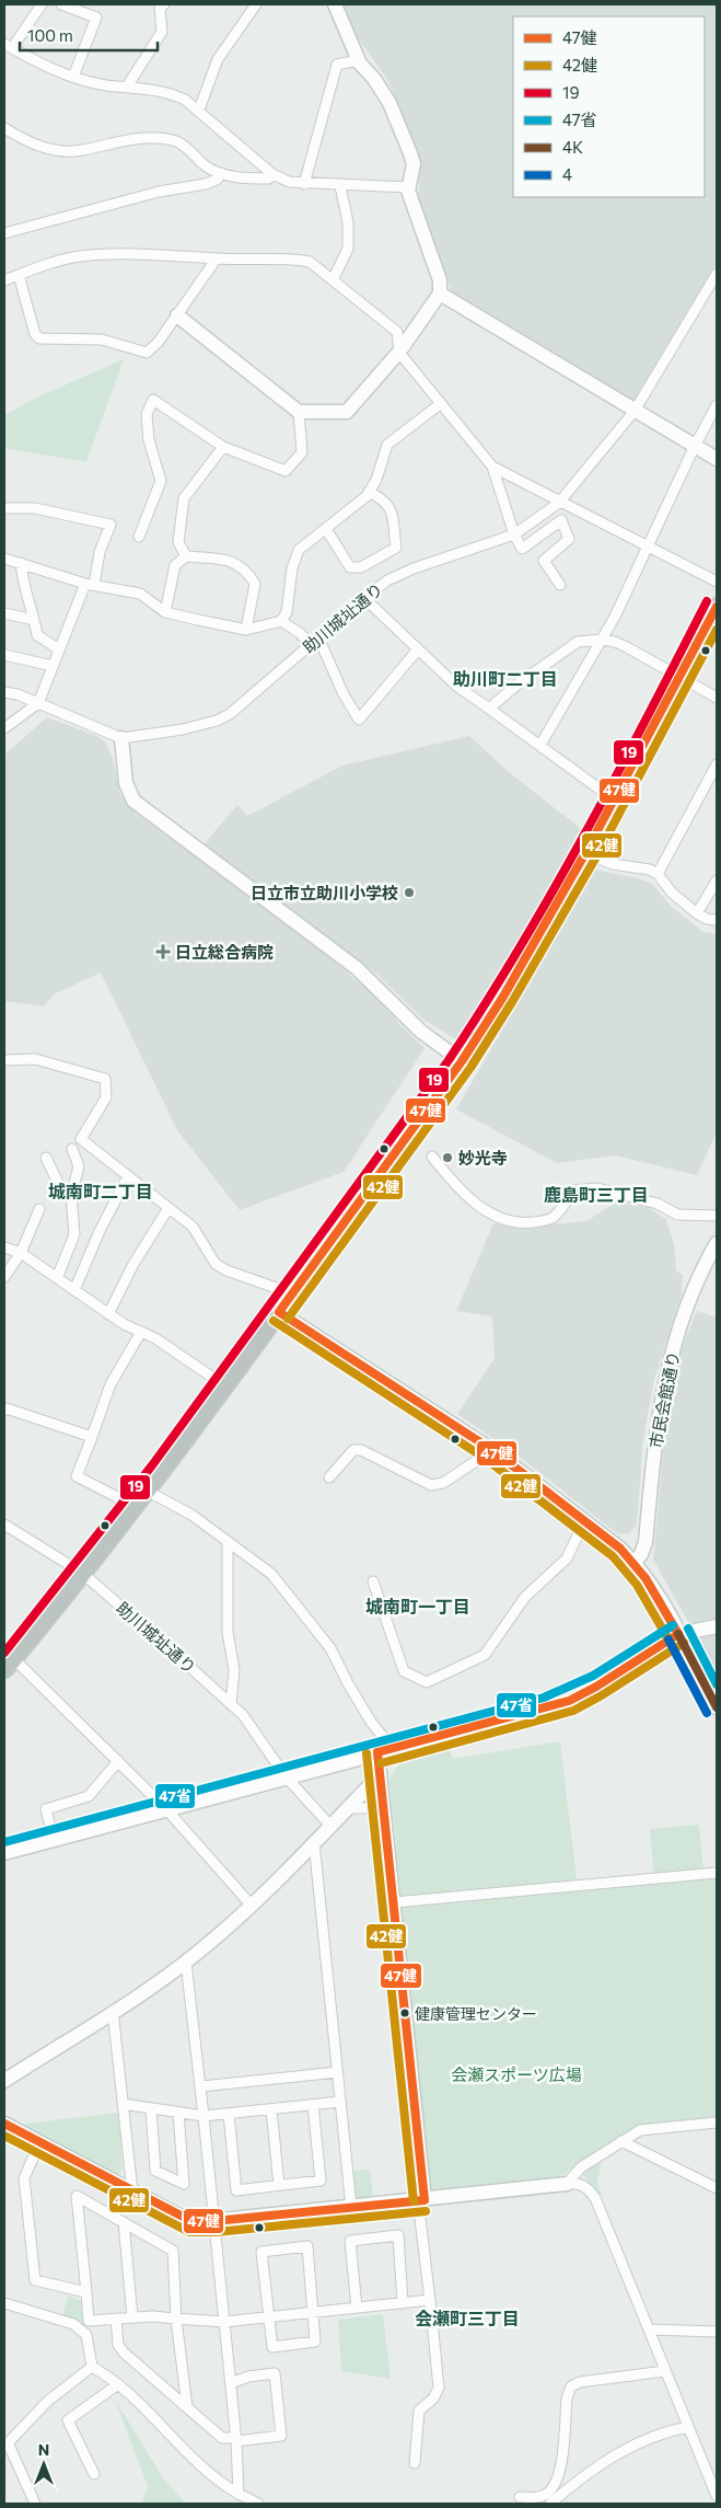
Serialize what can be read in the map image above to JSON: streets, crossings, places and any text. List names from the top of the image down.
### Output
{
  "streets": {
    "street": ["助川城址通り", "市民会館通り"]
  },
  "districts": [
    "助川町二丁目",
    "城南町二丁目",
    "鹿島町三丁目",
    "城南町一丁目",
    "会瀬町三丁目"
  ],
  "parks": ["会瀬スポーツ広場"],
  "places": {
    "other": ["日立市立助川小学校", "妙光寺", "健康管理センター"],
    "health": ["日立総合病院"]
  },
  "lines": [
    "transit line 19",
    "transit line 47健",
    "transit line 42健",
    "transit line 47省",
    "transit line 4K",
    "transit line 4"
  ],
  "legend": [
    "47健",
    "42健",
    "19",
    "47省",
    "4K",
    "4"
  ],
  "scale_bar": "100 m",
  "north": "top"
}
